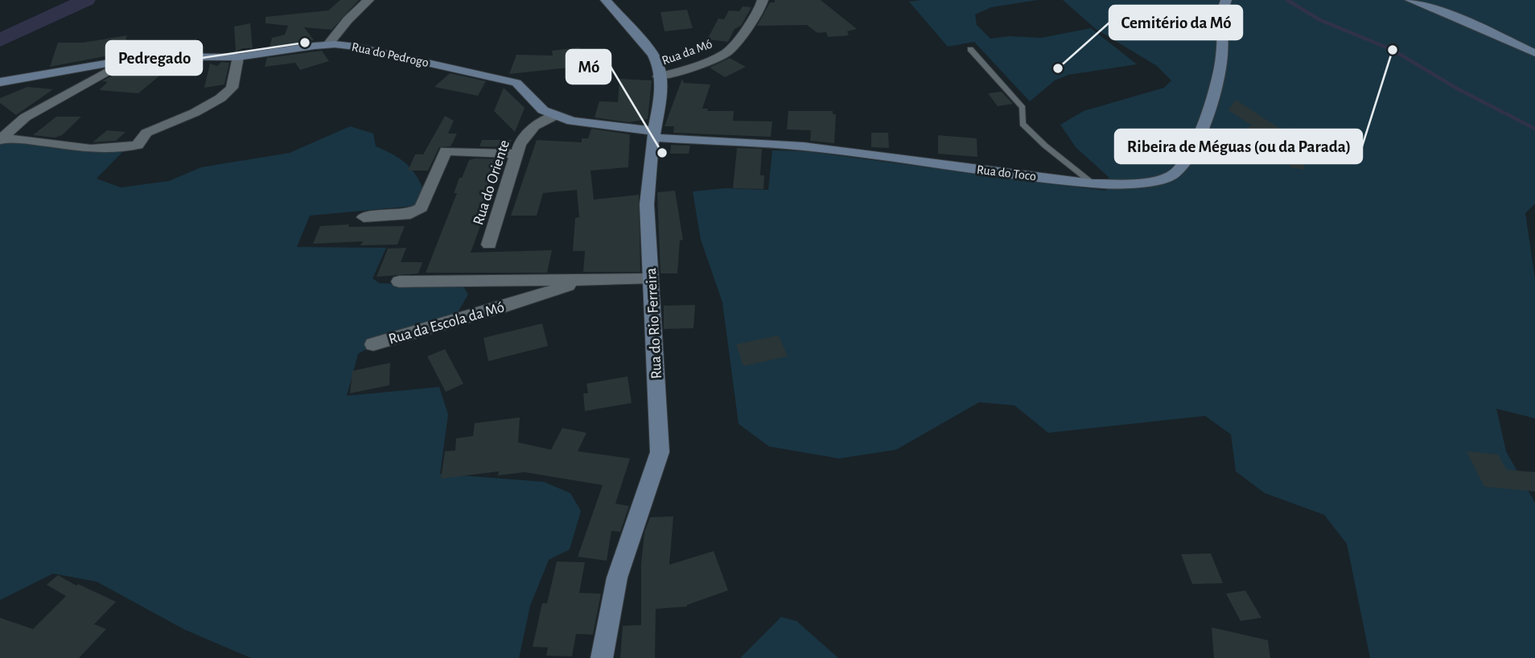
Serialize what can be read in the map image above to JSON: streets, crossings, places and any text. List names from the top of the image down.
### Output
{
  "streets": {
    "street": [
      "Rua da Mó",
      "Rua do Pedrogo",
      "Rua do Toco",
      "Rua do Oriente",
      "Rua da Escola da Mó",
      "Rua do Rio Ferreira"
    ]
  },
  "crossings": [
    ["Rua da Mó", "Rua do Rio Ferreira"],
    ["Rua do Pedrogo", "Rua do Toco"],
    ["Rua do Pedrogo", "Rua do Oriente"],
    ["Rua do Pedrogo", "Rua do Rio Ferreira"],
    ["Rua do Toco", "Rua do Rio Ferreira"],
    ["Rua da Escola da Mó", "Rua do Rio Ferreira"]
  ],
  "places": [
    "Pedregado",
    "Ribeira de Méguas (ou da Parada)",
    "Cemitério da Mó",
    "Mó"
  ]
}
